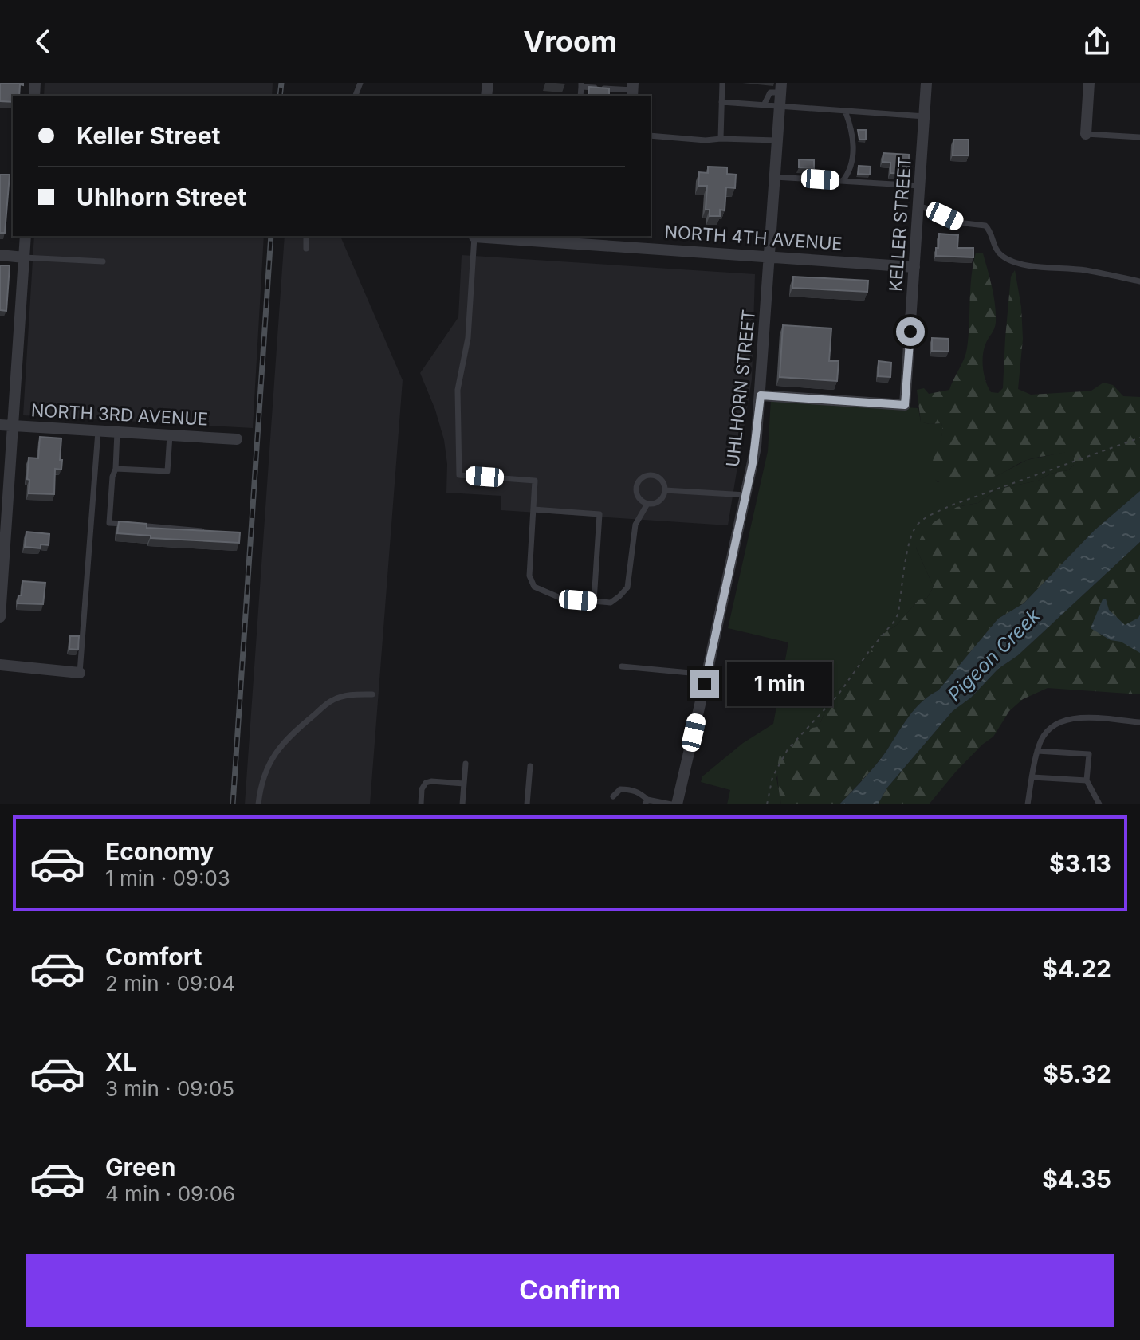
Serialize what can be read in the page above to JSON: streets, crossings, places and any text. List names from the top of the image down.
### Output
{
  "streets": {
    "street": [
      "KELLER STREET",
      "NORTH 4TH AVENUE",
      "UHLHORN STREET",
      "NORTH 3RD AVENUE"
    ]
  },
  "crossings": [
    ["KELLER STREET", "NORTH 4TH AVENUE"],
    ["KELLER STREET", "UHLHORN STREET"],
    ["NORTH 4TH AVENUE", "UHLHORN STREET"]
  ],
  "water": ["Pigeon Creek"],
  "page": {
    "header": "Vroom",
    "banner": ["Keller Street", "Uhlhorn Street"],
    "bubble": "1 min",
    "list": [
      {
        "name": "Economy",
        "note": "1 min · 09:03",
        "value": "$3.13"
      },
      {
        "name": "Comfort",
        "note": "2 min · 09:04",
        "value": "$4.22"
      },
      {
        "name": "XL",
        "note": "3 min · 09:05",
        "value": "$5.32"
      },
      {
        "name": "Green",
        "note": "4 min · 09:06",
        "value": "$4.35"
      }
    ],
    "buttons": "Confirm"
  }
}
